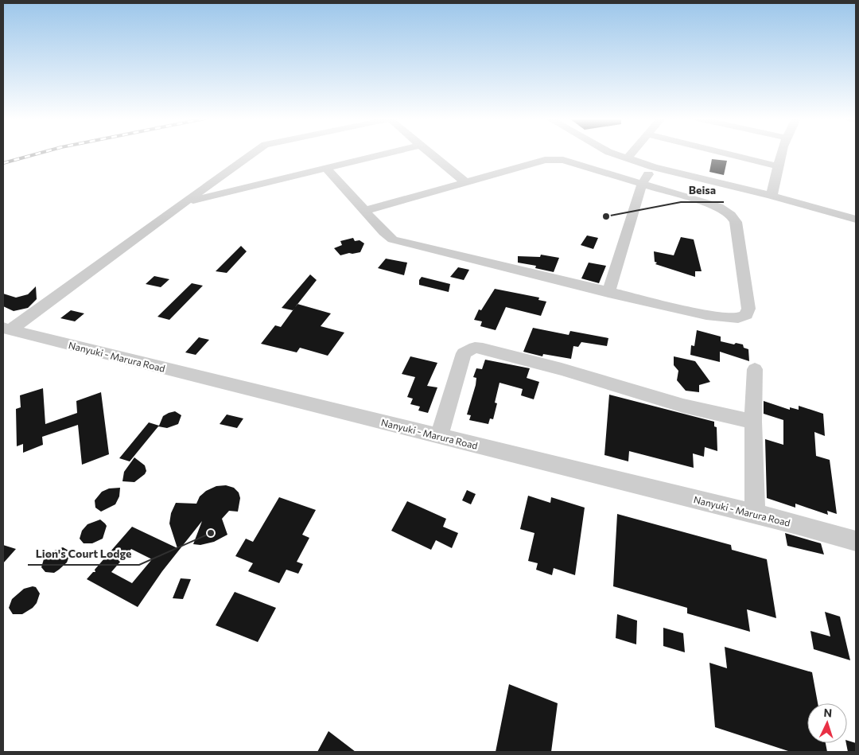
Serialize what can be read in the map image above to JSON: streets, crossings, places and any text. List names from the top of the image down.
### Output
{
  "streets": {
    "street": ["Nanyuki - Marura Road"]
  },
  "places": ["Beisa", "Lion's Court Lodge"],
  "north": "top"
}
